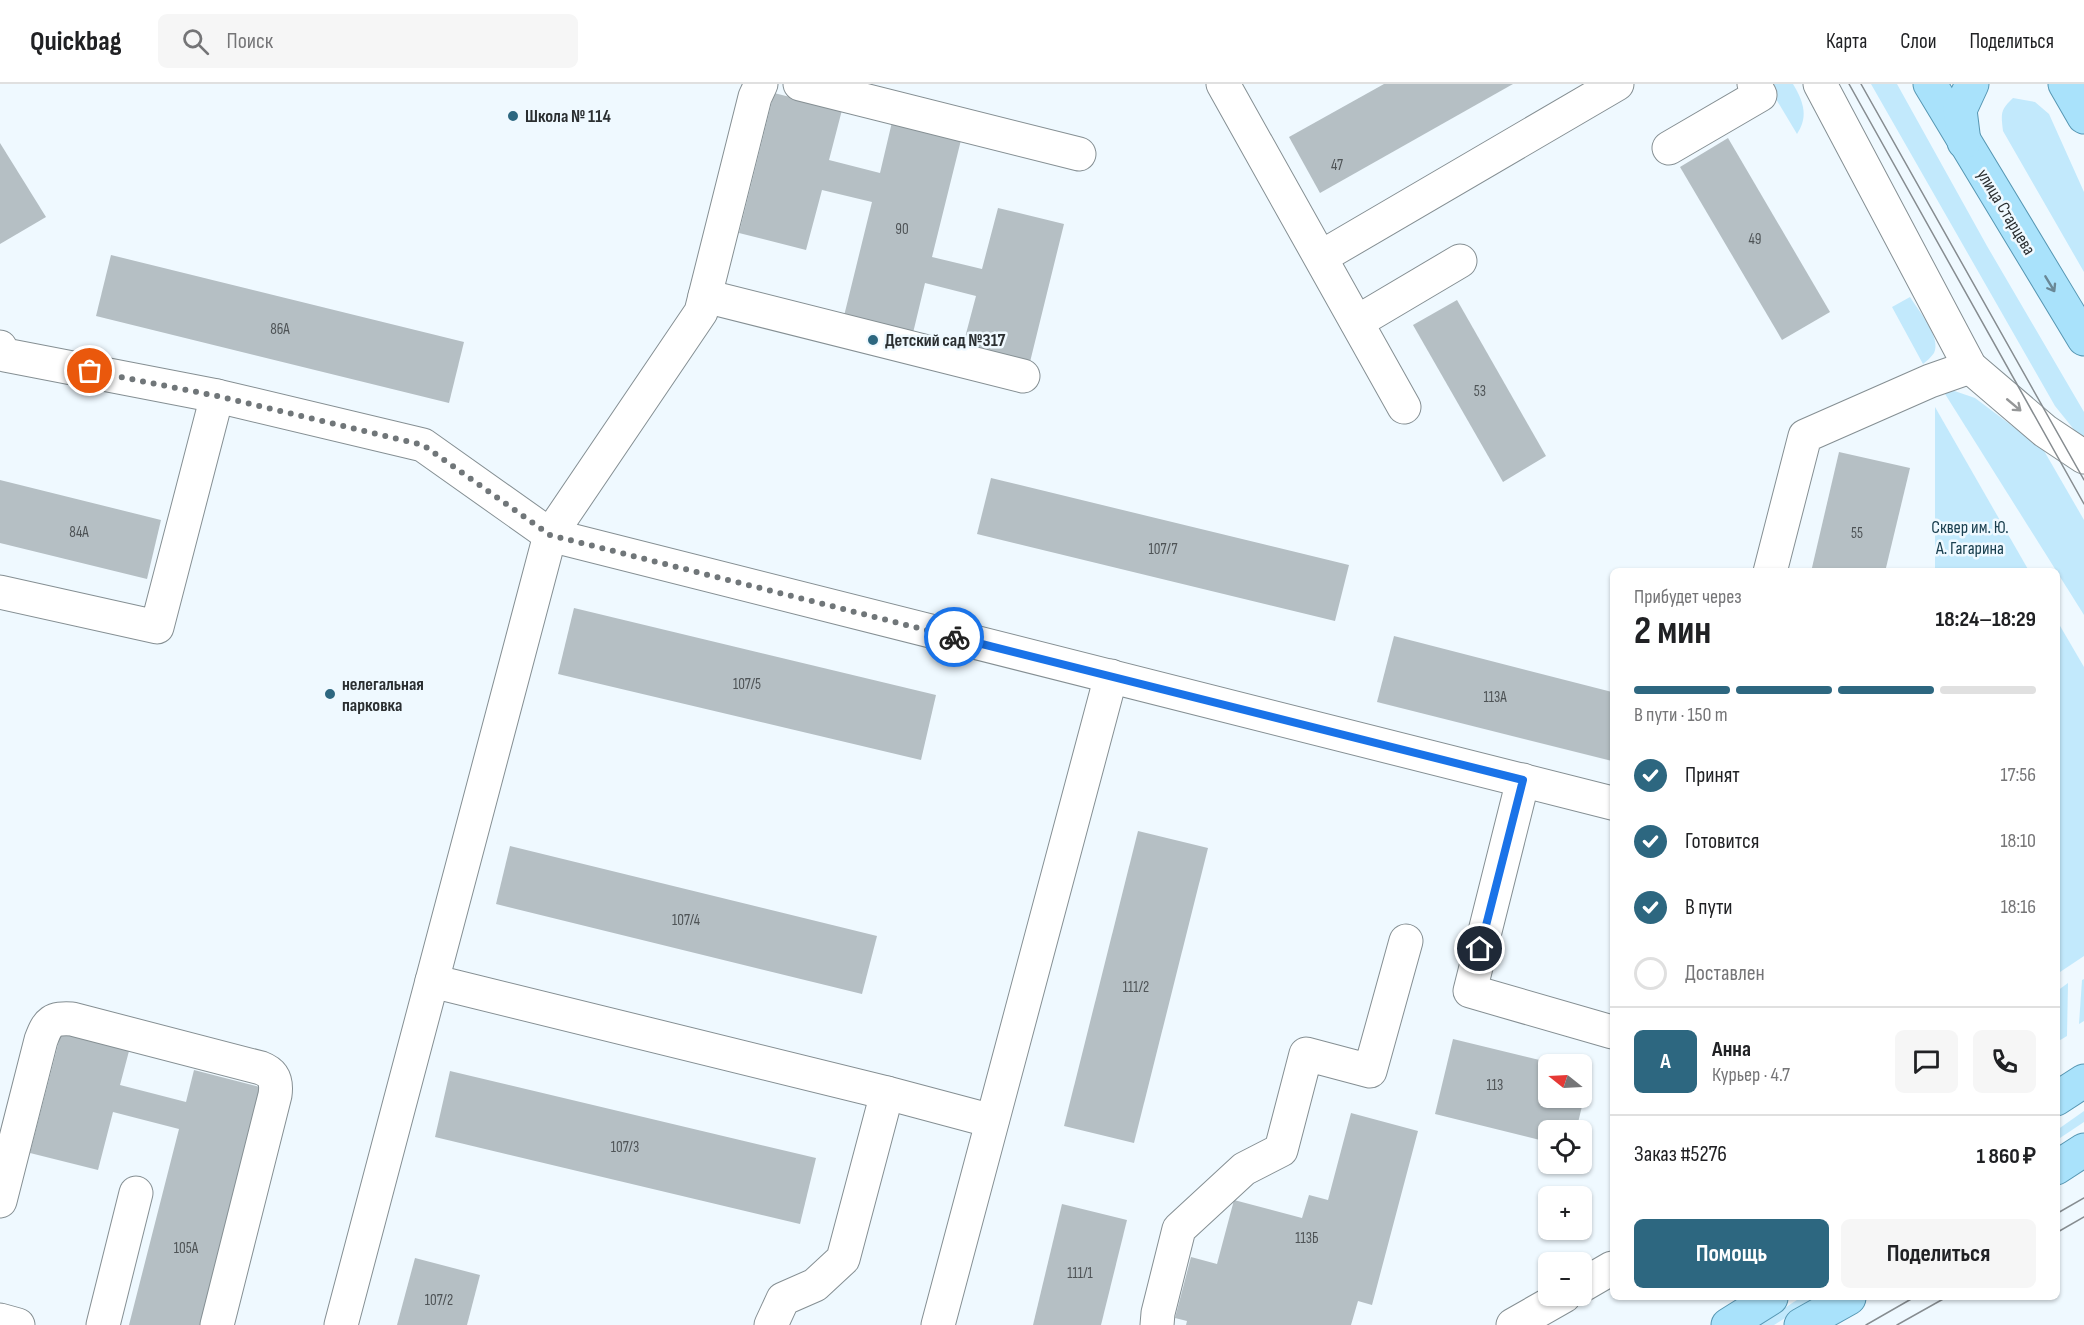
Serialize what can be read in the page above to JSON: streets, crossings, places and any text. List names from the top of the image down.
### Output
{
  "streets": {
    "main road": ["улица Старцева"]
  },
  "one_way": ["улица Старцева"],
  "parks": ["Сквер им. Ю. А. Гагарина"],
  "places": ["Школа № 114", "Детский сад №317", "нелегальная парковка"],
  "house_numbers": [
    "47",
    "90",
    "49",
    "86А",
    "53",
    "84А",
    "55",
    "107/7",
    "107/5",
    "113А",
    "107/4",
    "111/2",
    "113",
    "107/3",
    "113Б",
    "105А",
    "111/1",
    "107/2"
  ],
  "north": "left",
  "page": {
    "header": "Quickbag",
    "search": "Поиск",
    "nav": ["Карта", "Слои", "Поделиться"],
    "heading": ["2 мин", "Прибудет через", "18:24–18:29"],
    "panel": [
      "Анна",
      "Курьер · 4.7",
      "Заказ #5276",
      "1 860 ₽"
    ],
    "bar": "В пути · 150 m",
    "list": [
      ["Принят", "17:56"],
      ["Готовится", "18:10"],
      ["В пути", "18:16"],
      "Доставлен"
    ],
    "round": "А",
    "map_buttons": ["+", "−"],
    "buttons": ["Помощь", "Поделиться"]
  }
}
